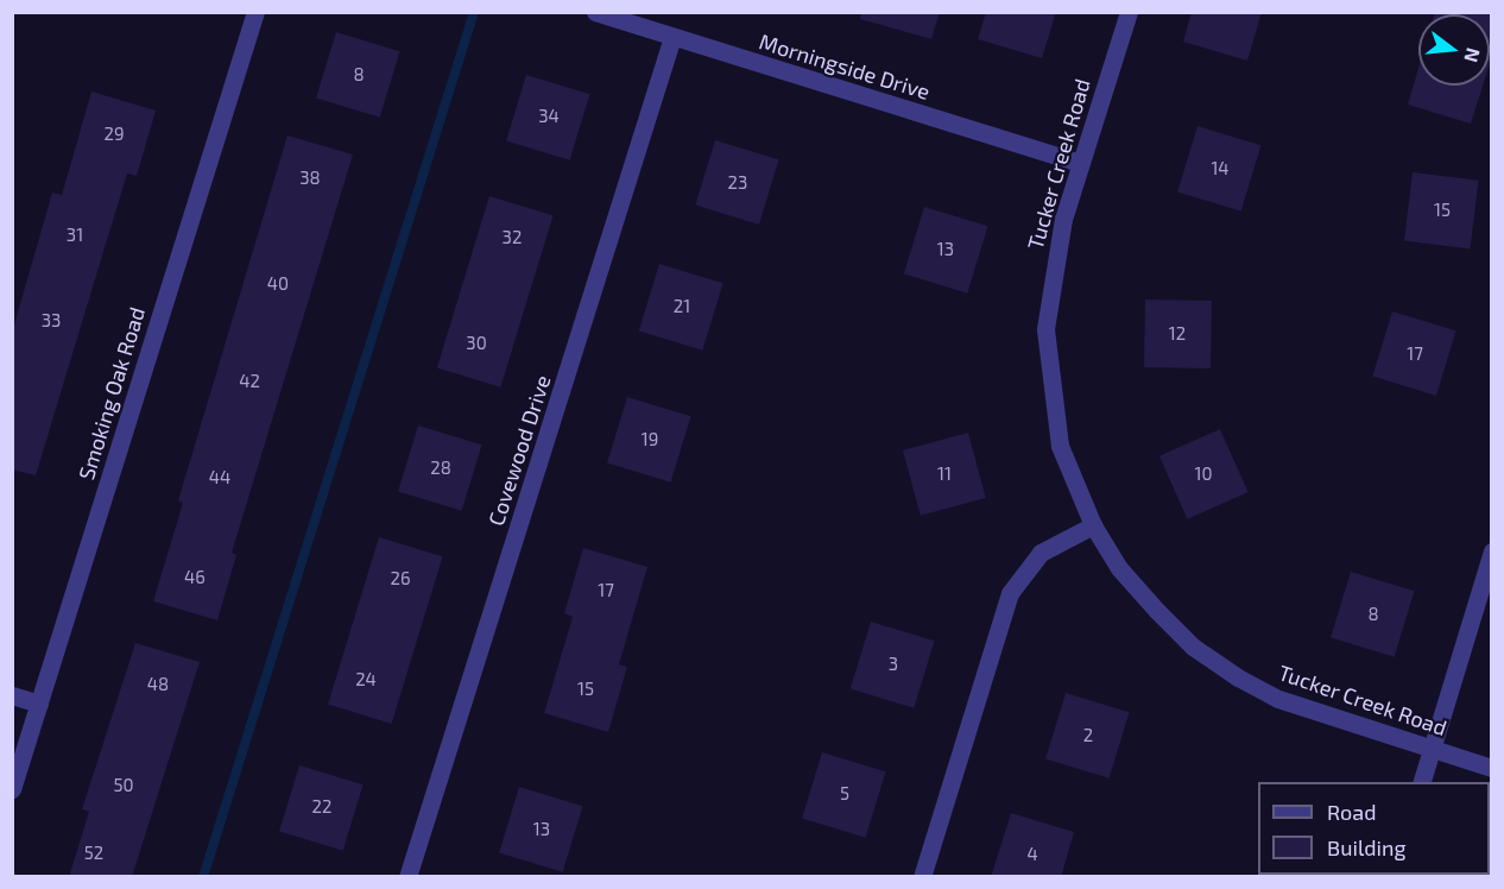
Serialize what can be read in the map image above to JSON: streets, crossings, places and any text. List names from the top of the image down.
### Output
{
  "streets": {
    "street": [
      "Morningside Drive",
      "Tucker Creek Road",
      "Smoking Oak Road",
      "Covewood Drive"
    ]
  },
  "crossings": [
    ["Morningside Drive", "Tucker Creek Road"],
    ["Morningside Drive", "Covewood Drive"]
  ],
  "house_numbers": [
    "8",
    "34",
    "29",
    "14",
    "38",
    "23",
    "15",
    "31",
    "32",
    "13",
    "40",
    "21",
    "33",
    "12",
    "30",
    "17",
    "42",
    "19",
    "28",
    "11",
    "10",
    "44",
    "46",
    "26",
    "17",
    "8",
    "3",
    "24",
    "48",
    "15",
    "2",
    "50",
    "5",
    "22",
    "13",
    "52",
    "4"
  ],
  "legend": ["Road", "Building"],
  "north": "right"
}
